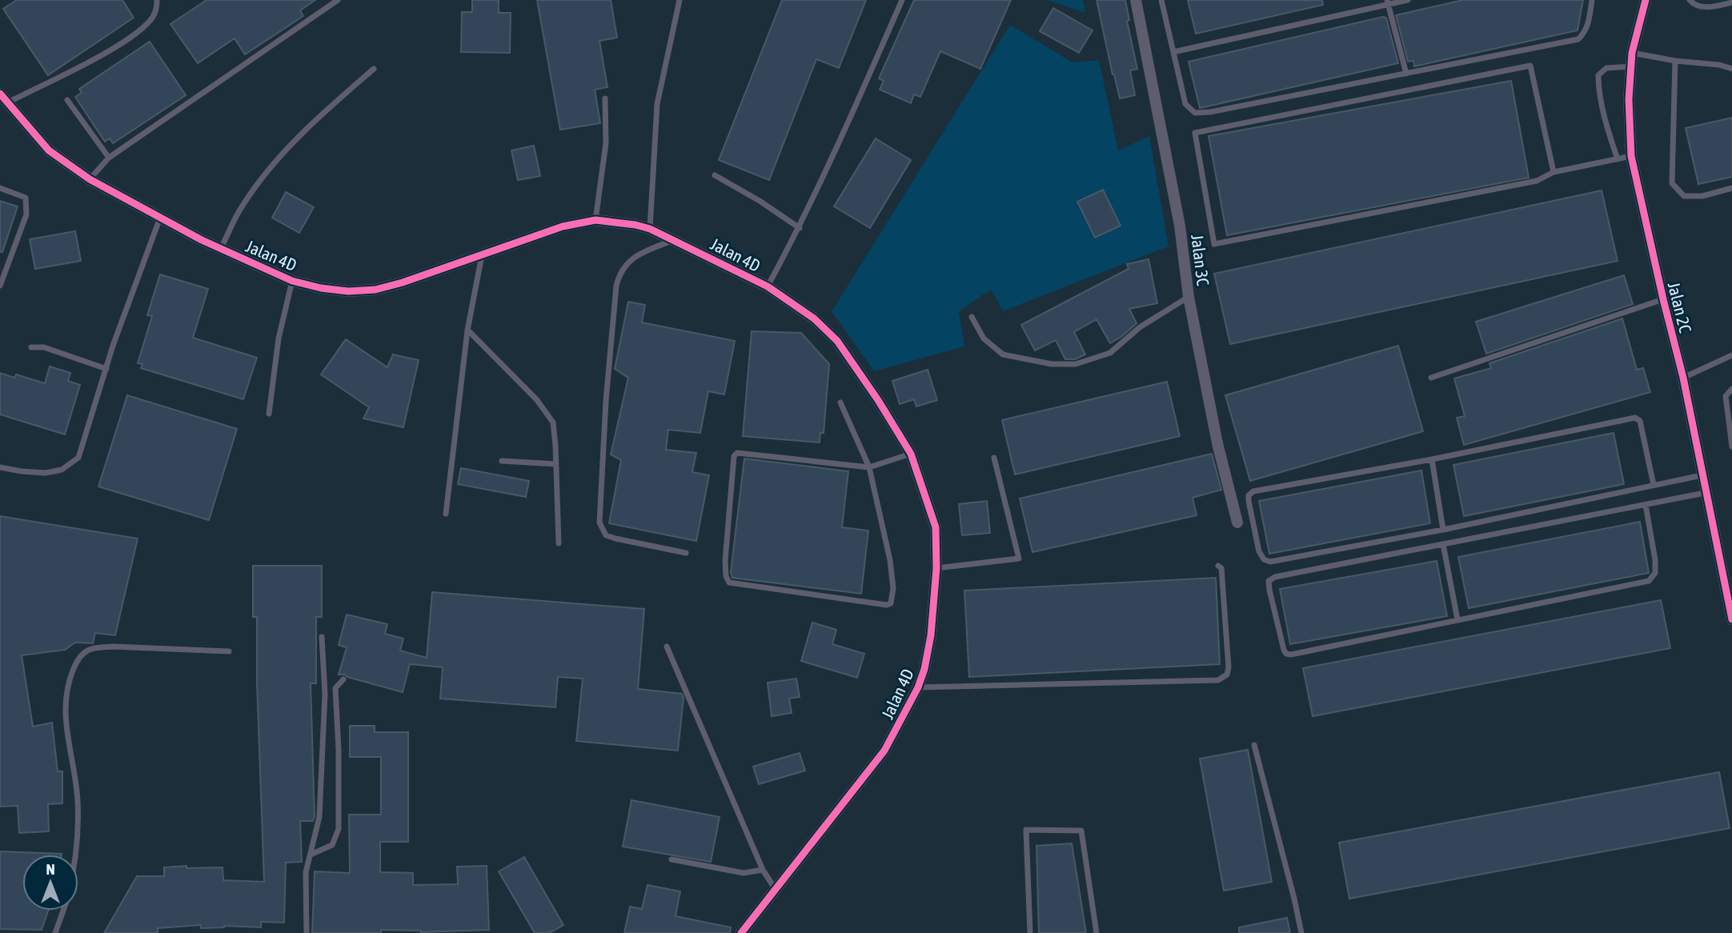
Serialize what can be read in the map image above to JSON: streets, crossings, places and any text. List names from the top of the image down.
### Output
{
  "streets": {
    "street": ["Jalan 4D", "Jalan 3C", "Jalan 2C"]
  },
  "north": "top"
}
